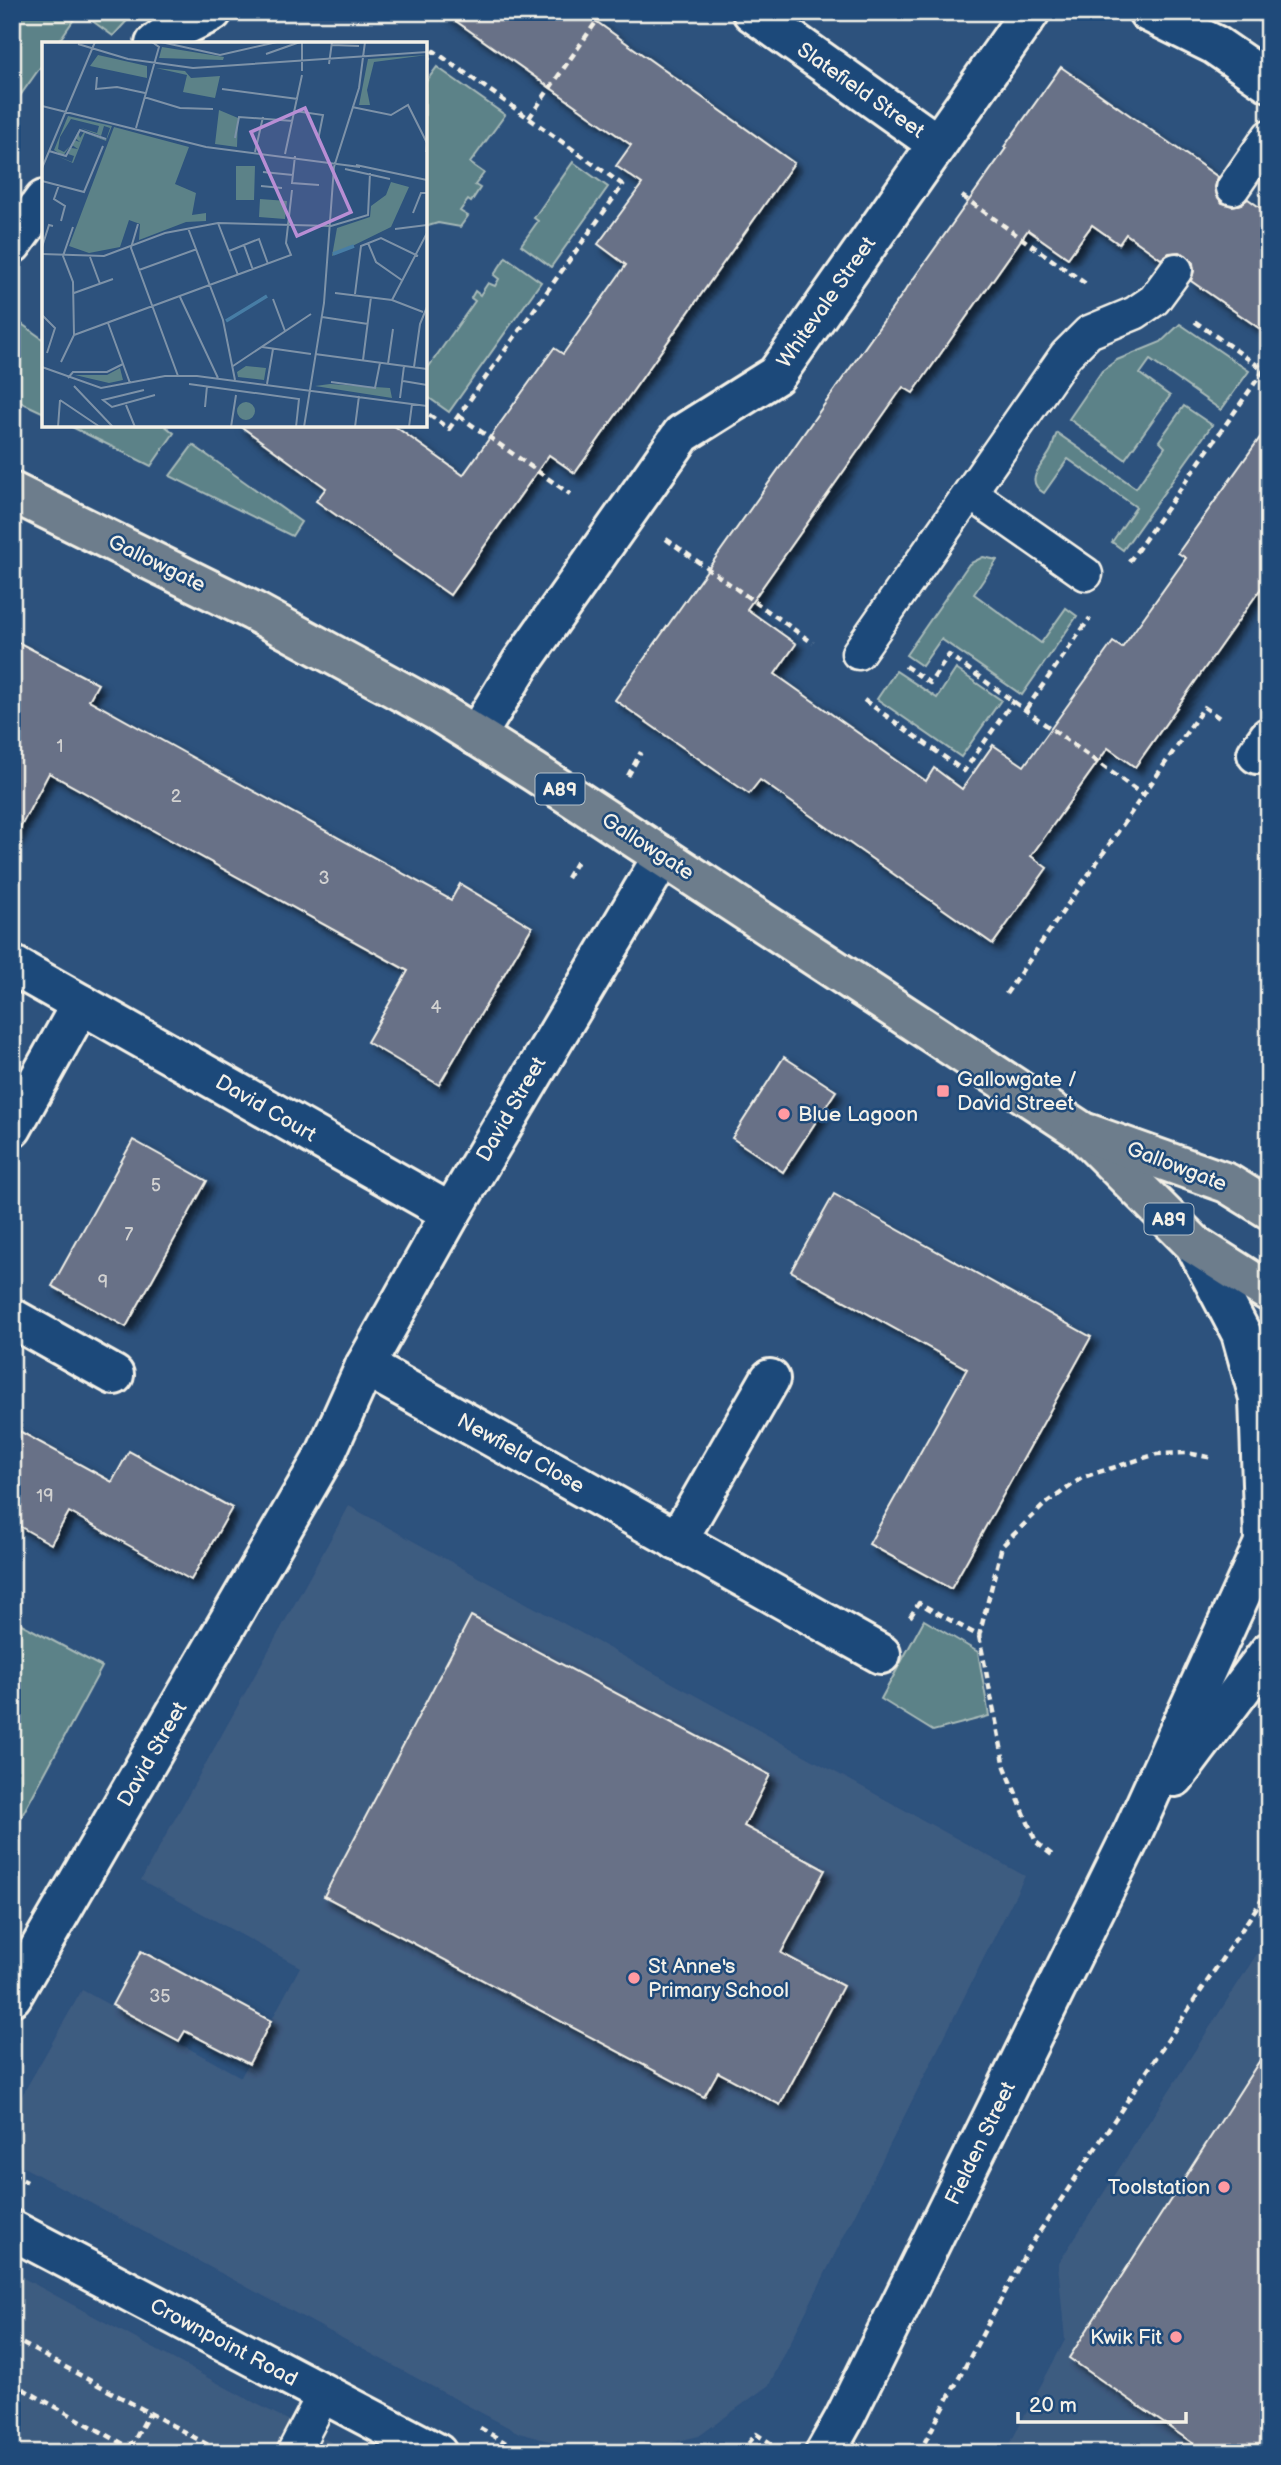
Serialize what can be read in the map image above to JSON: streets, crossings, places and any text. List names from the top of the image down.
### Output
{
  "streets": {
    "main road": ["Gallowgate", "A89"],
    "street": [
      "Slatefield Street",
      "Whitevale Street",
      "David Court",
      "David Street",
      "Newfield Close",
      "Fielden Street",
      "Crownpoint Road"
    ]
  },
  "crossings": [
    ["Slatefield Street", "Whitevale Street"],
    ["Whitevale Street", "Gallowgate"],
    ["Gallowgate", "David Street"],
    ["Gallowgate", "Fielden Street"],
    ["David Court", "David Street"],
    ["David Street", "Newfield Close"]
  ],
  "places": {
    "transit": ["Gallowgate / David Street"],
    "other": [
      "Blue Lagoon",
      "St Anne's Primary School",
      "Toolstation",
      "Kwik Fit"
    ]
  },
  "house_numbers": [
    "1",
    "2",
    "3",
    "4",
    "5",
    "7",
    "9",
    "19",
    "35"
  ],
  "scale_bar": "20 m"
}
